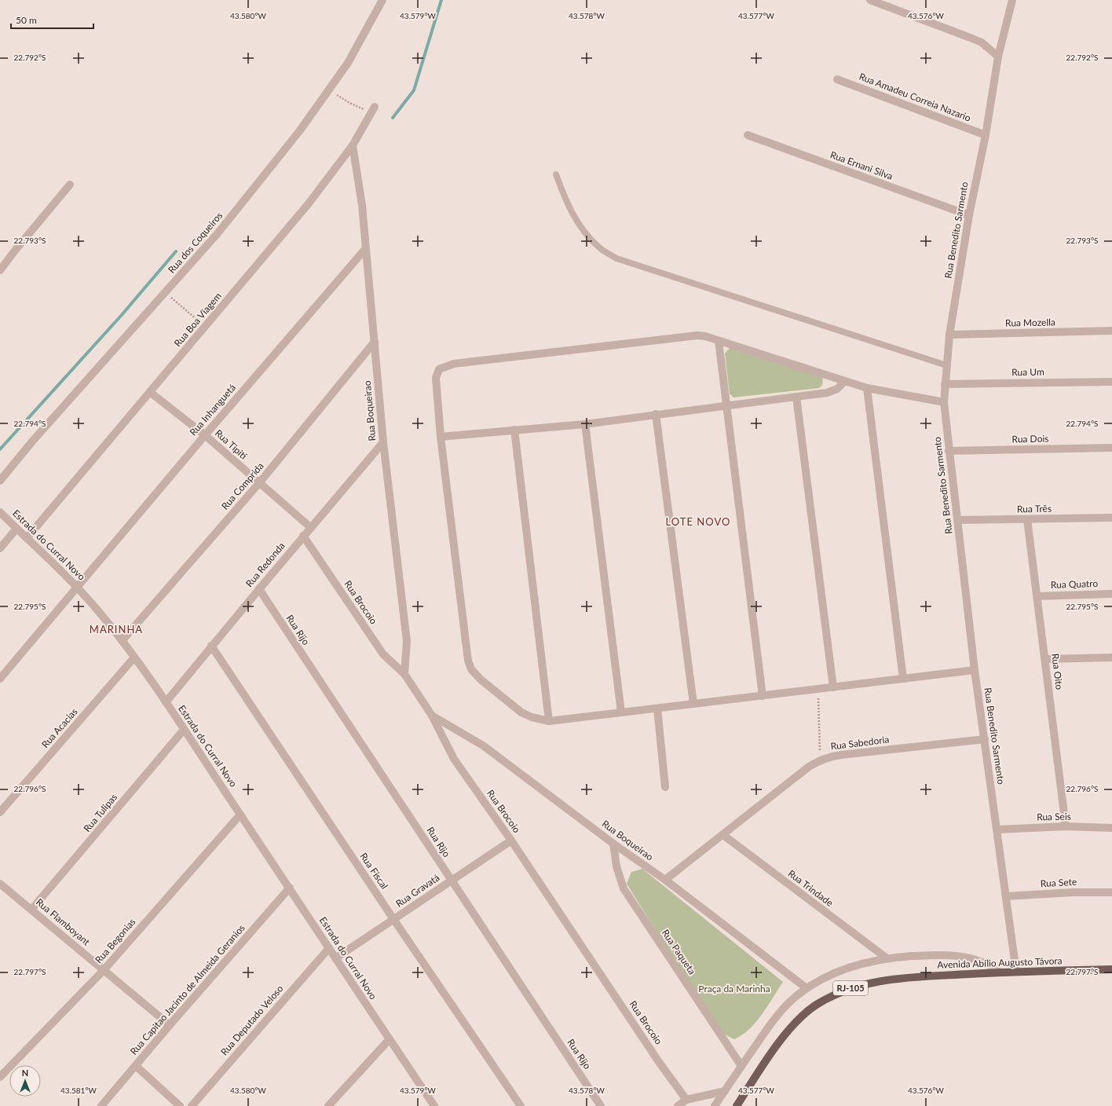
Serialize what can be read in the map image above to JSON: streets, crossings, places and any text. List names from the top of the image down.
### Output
{
  "streets": {
    "main road": ["Avenida Abílio Augusto Távora", "RJ-105"],
    "street": [
      "Rua Amadeu Correia Nazario",
      "Rua Ernani Silva",
      "Rua Benedito Sarmento",
      "Rua dos Coqueiros",
      "Rua Boa Viagem",
      "Rua Mozella",
      "Rua Um",
      "Rua Inhanguetá",
      "Rua Boqueirao",
      "Rua Dois",
      "Rua Tipiti",
      "Rua Comprida",
      "Rua Três",
      "Estrada do Curral Novo",
      "Rua Redonda",
      "Rua Quatro",
      "Rua Brocoio",
      "Rua Rijo",
      "Rua Oito",
      "Rua Acacias",
      "Rua Sabedoria",
      "Rua Tulipas",
      "Rua Seis",
      "Rua Fiscal",
      "Rua Sete",
      "Rua Trindade",
      "Rua Gravatá",
      "Rua Flamboyant",
      "Rua Begonias",
      "Rua Paqueta",
      "Rua Capitao Jacinto de Almeida Geranios",
      "Rua Deputado Veloso"
    ]
  },
  "crossings": [
    ["Rua Amadeu Correia Nazario", "Rua Benedito Sarmento"],
    ["Rua Ernani Silva", "Rua Benedito Sarmento"],
    ["Rua Benedito Sarmento", "Rua Mozella"],
    ["Rua Benedito Sarmento", "Rua Um"],
    ["Rua Benedito Sarmento", "Rua Dois"],
    ["Rua Benedito Sarmento", "Rua Três"],
    ["Rua Benedito Sarmento", "Rua Sabedoria"],
    ["Rua Benedito Sarmento", "Rua Seis"],
    ["Rua Benedito Sarmento", "Rua Sete"],
    ["Rua Benedito Sarmento", "Avenida Abílio Augusto Távora"],
    ["Rua Boa Viagem", "Rua Boqueirao"],
    ["Rua Boa Viagem", "Rua Tipiti"],
    ["Rua Boa Viagem", "Estrada do Curral Novo"],
    ["Rua Inhanguetá", "Rua Boqueirao"],
    ["Rua Inhanguetá", "Rua Tipiti"],
    ["Rua Inhanguetá", "Estrada do Curral Novo"],
    ["Rua Boqueirao", "Rua Comprida"],
    ["Rua Boqueirao", "Rua Redonda"],
    ["Rua Boqueirao", "Rua Brocoio"],
    ["Rua Boqueirao", "Rua Sabedoria"],
    ["Rua Boqueirao", "Rua Paqueta"],
    ["Rua Tipiti", "Rua Comprida"],
    ["Rua Tipiti", "Rua Redonda"],
    ["Rua Comprida", "Estrada do Curral Novo"],
    ["Rua Três", "Rua Oito"],
    ["Estrada do Curral Novo", "Rua Redonda"],
    ["Estrada do Curral Novo", "Rua Acacias"],
    ["Estrada do Curral Novo", "Rua Tulipas"],
    ["Estrada do Curral Novo", "Rua Gravatá"],
    ["Estrada do Curral Novo", "Rua Begonias"],
    ["Estrada do Curral Novo", "Rua Capitao Jacinto de Almeida Geranios"],
    ["Estrada do Curral Novo", "Rua Deputado Veloso"],
    ["Rua Redonda", "Rua Brocoio"],
    ["Rua Redonda", "Rua Rijo"],
    ["Rua Redonda", "Rua Fiscal"],
    ["Rua Quatro", "Rua Oito"],
    ["Rua Brocoio", "Rua Gravatá"],
    ["Rua Rijo", "Rua Gravatá"],
    ["Rua Oito", "Rua Seis"],
    ["Rua Sabedoria", "Rua Trindade"],
    ["Rua Tulipas", "Rua Flamboyant"],
    ["Rua Fiscal", "Rua Gravatá"],
    ["Rua Flamboyant", "Rua Begonias"],
    ["Rua Flamboyant", "Rua Capitao Jacinto de Almeida Geranios"]
  ],
  "districts": ["LOTE NOVO", "MARINHA"],
  "parks": ["Praça da Marinha"],
  "scale_bar": "50 m",
  "north": "top",
  "coordinates": [
    "43.580°W",
    "43.579°W",
    "43.578°W",
    "43.577°W",
    "43.576°W",
    "22.792°S",
    "22.793°S",
    "22.794°S",
    "22.795°S",
    "22.796°S",
    "22.797°S",
    "43.581°W"
  ]
}
